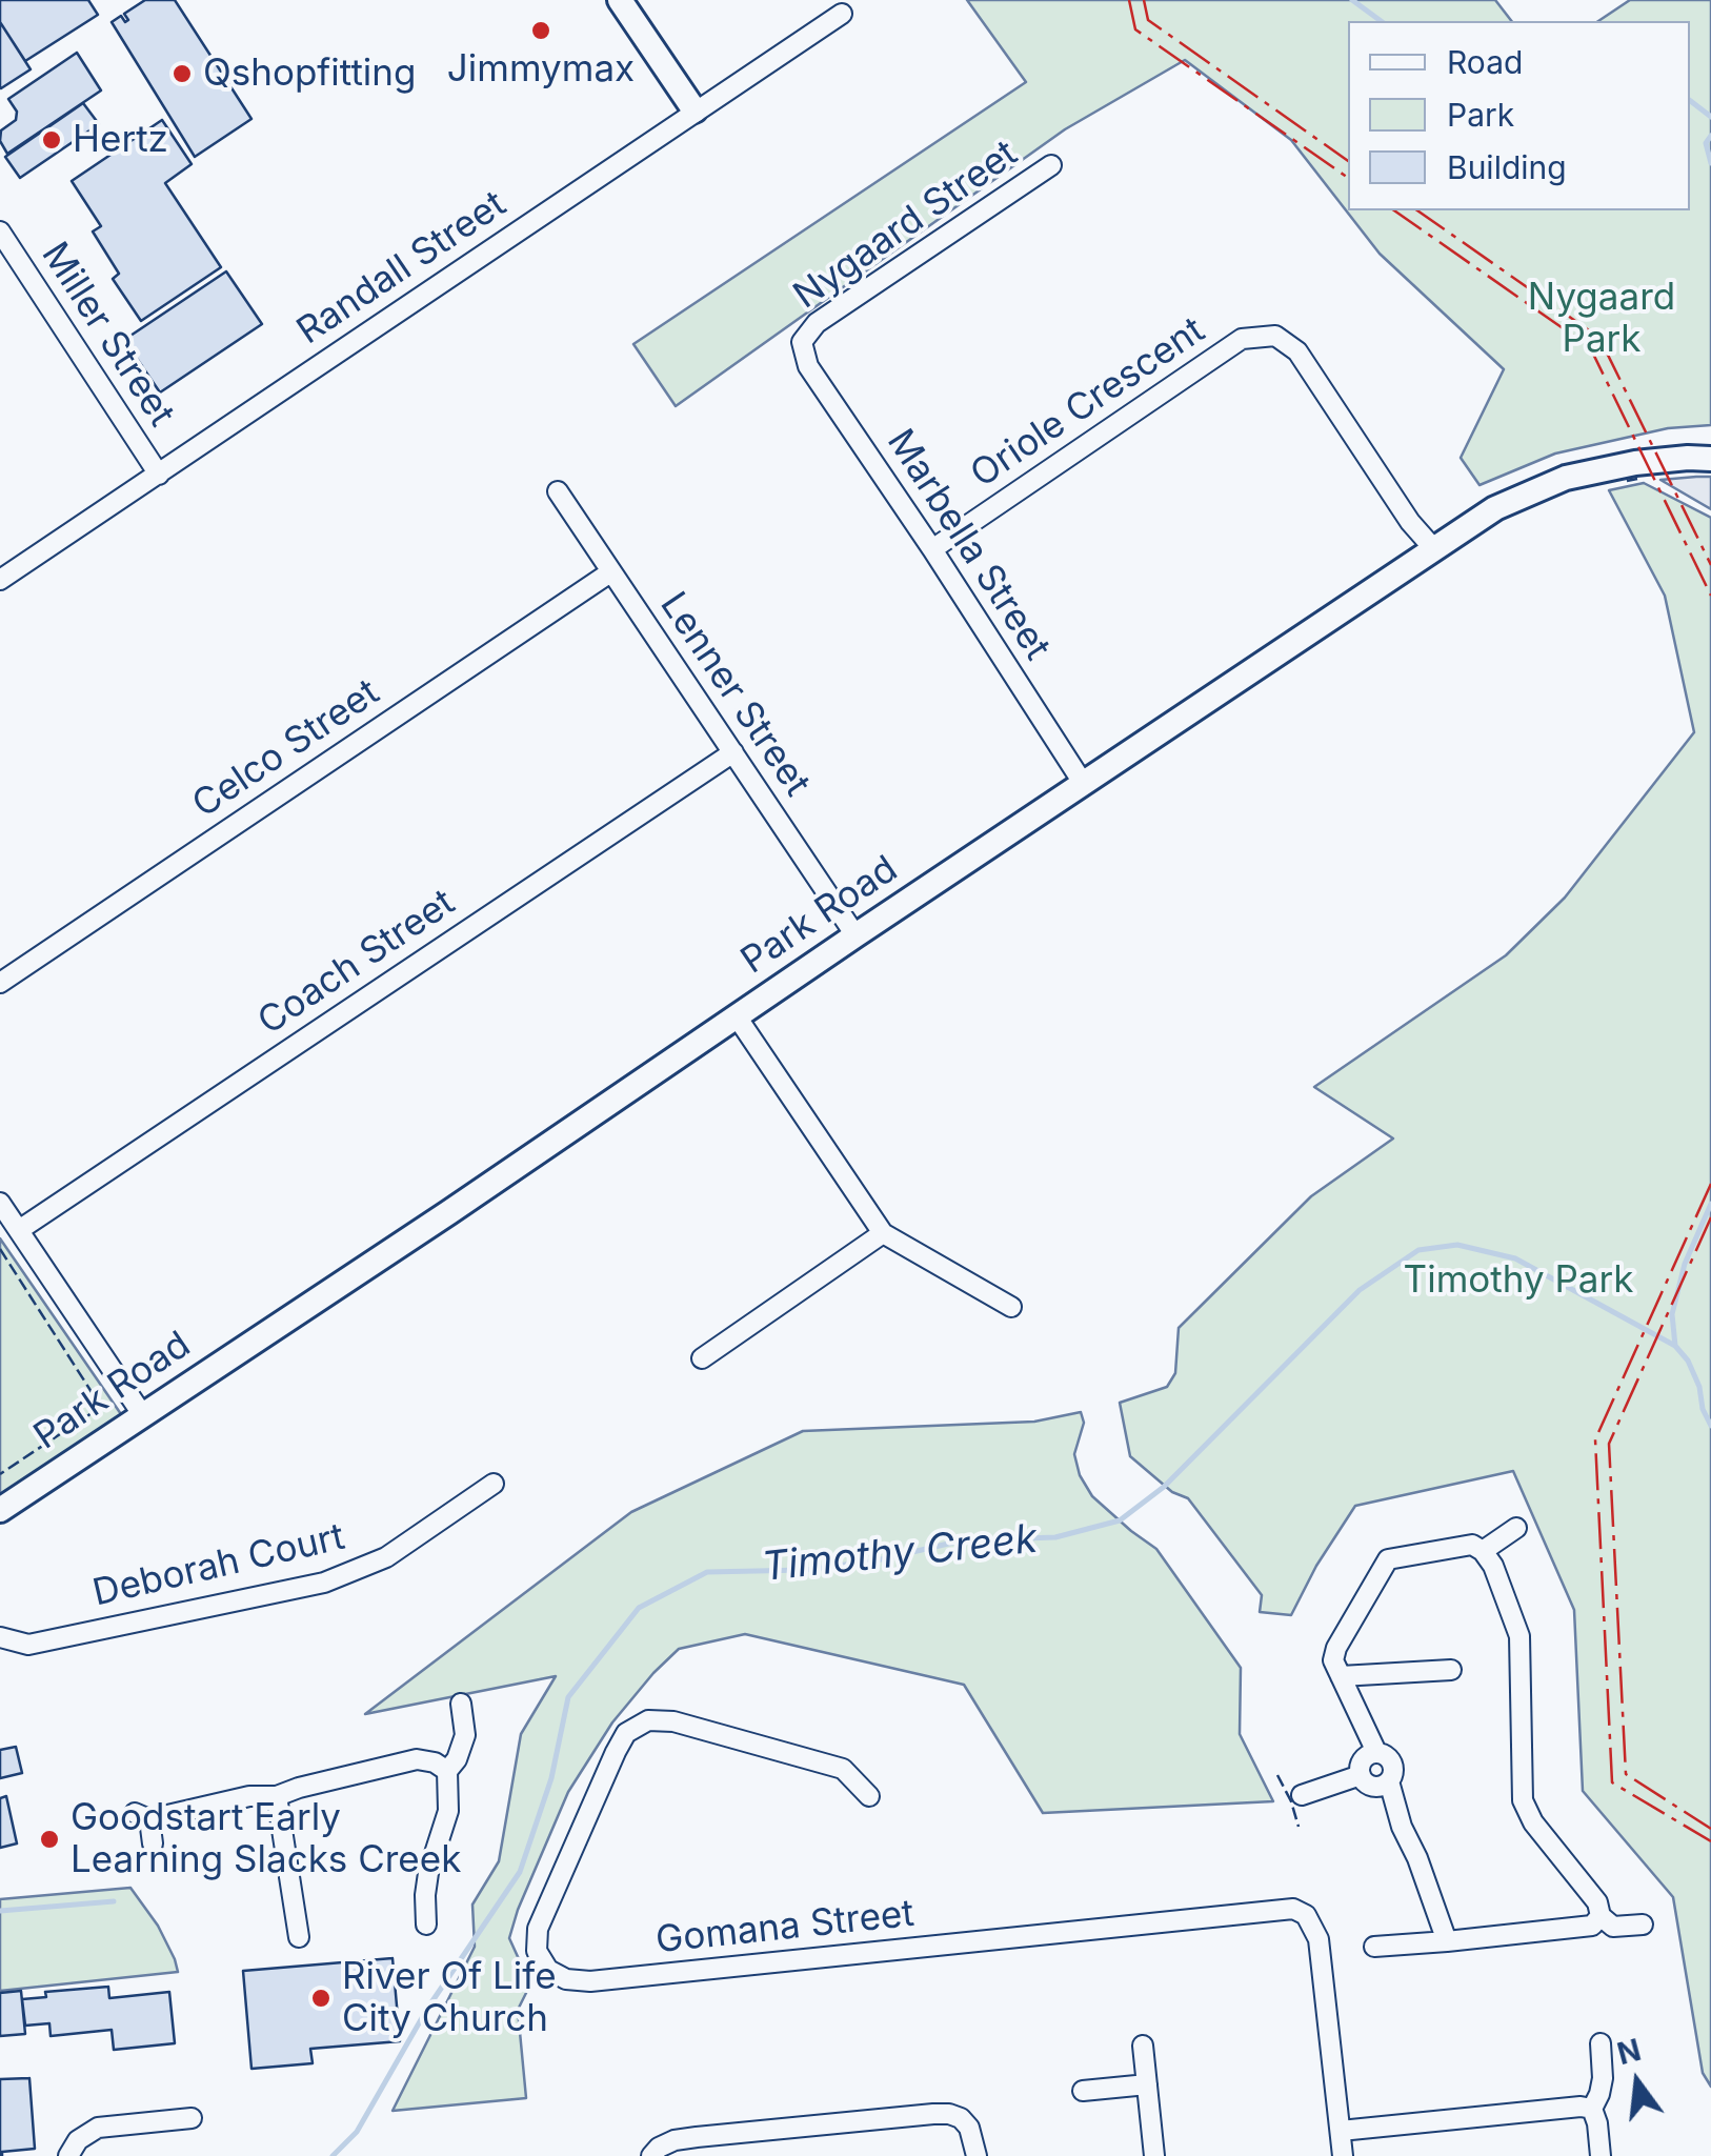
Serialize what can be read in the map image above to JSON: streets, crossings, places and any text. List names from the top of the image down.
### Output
{
  "streets": {
    "street": [
      "Nygaard Street",
      "Randall Street",
      "Miller Street",
      "Oriole Crescent",
      "Marbella Street",
      "Lenner Street",
      "Celco Street",
      "Park Road",
      "Coach Street",
      "Deborah Court",
      "Gomana Street"
    ]
  },
  "crossings": [
    ["Nygaard Street", "Marbella Street"],
    ["Randall Street", "Miller Street"],
    ["Oriole Crescent", "Marbella Street"],
    ["Oriole Crescent", "Park Road"],
    ["Marbella Street", "Park Road"],
    ["Lenner Street", "Celco Street"],
    ["Lenner Street", "Park Road"],
    ["Lenner Street", "Coach Street"]
  ],
  "water": ["Timothy Creek"],
  "parks": ["Nygaard Park", "Timothy Park"],
  "places": [
    "Jimmymax",
    "Qshopfitting",
    "Hertz",
    "Goodstart Early Learning Slacks Creek",
    "River Of Life City Church"
  ],
  "legend": ["Road", "Park", "Building"],
  "north": "top"
}
